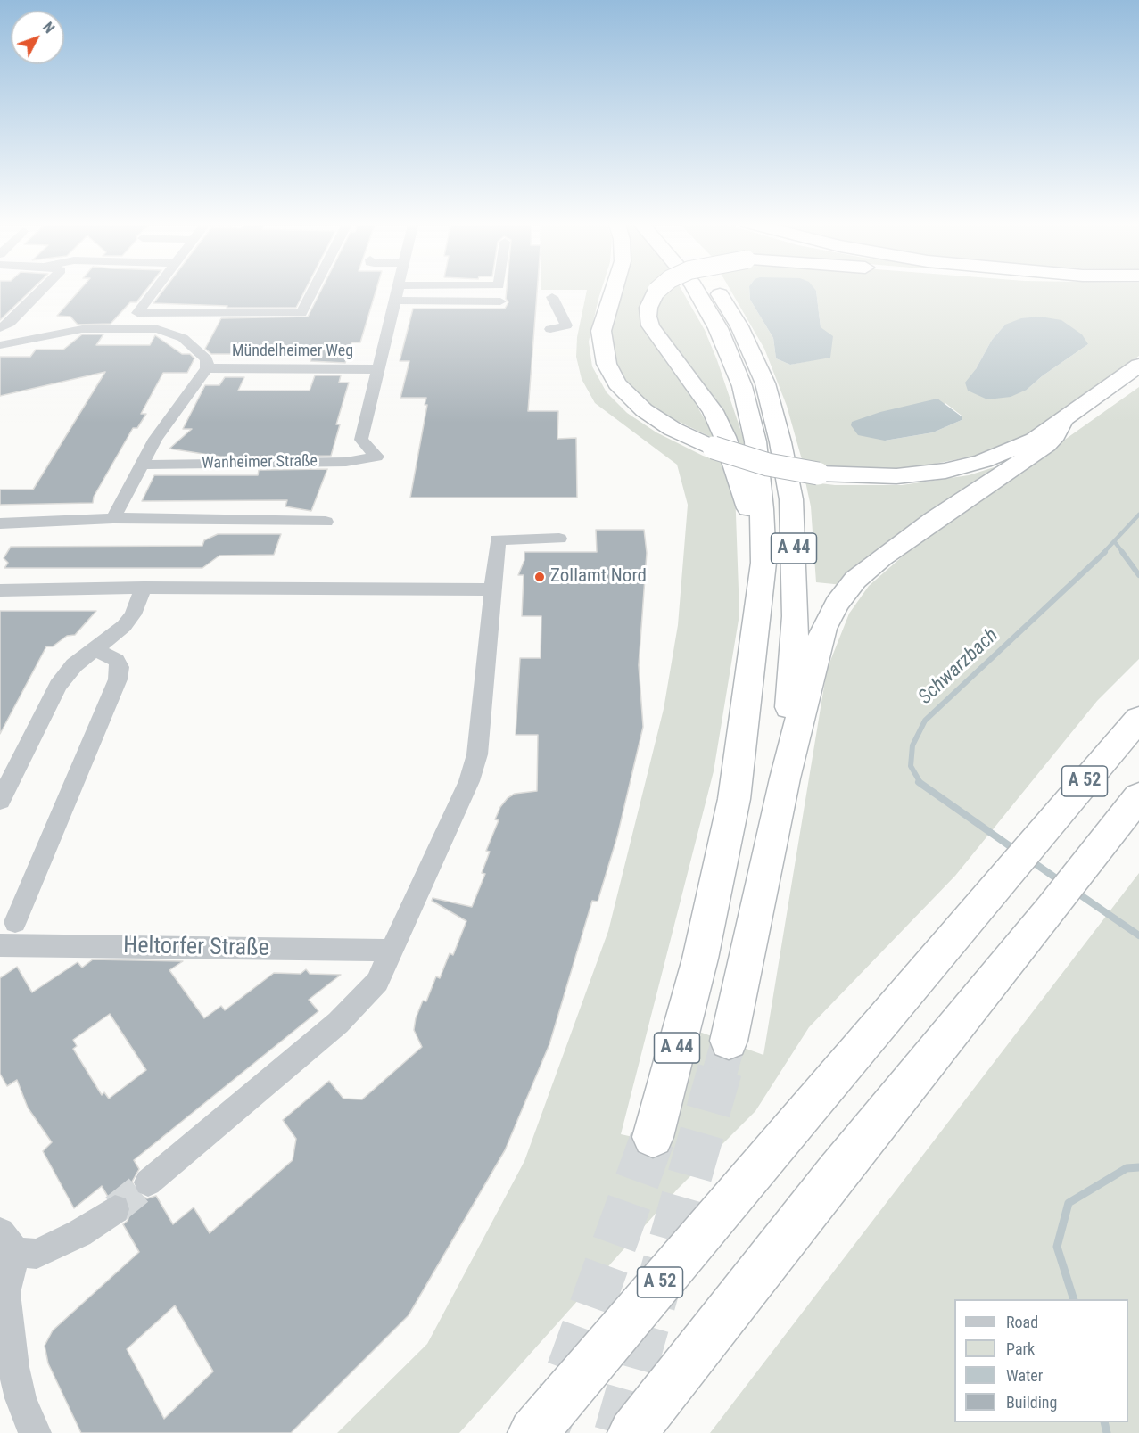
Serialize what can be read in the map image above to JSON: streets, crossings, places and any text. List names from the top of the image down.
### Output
{
  "streets": {
    "highway": ["A 44", "A 52"],
    "street": ["Mündelheimer Weg", "Wanheimer Straße", "Heltorfer Straße"]
  },
  "crossings": [
    ["Mündelheimer Weg", "Wanheimer Straße"]
  ],
  "water": ["Schwarzbach"],
  "places": ["Zollamt Nord"],
  "legend": [
    "Road",
    "Park",
    "Water",
    "Building"
  ],
  "north": "top right"
}
